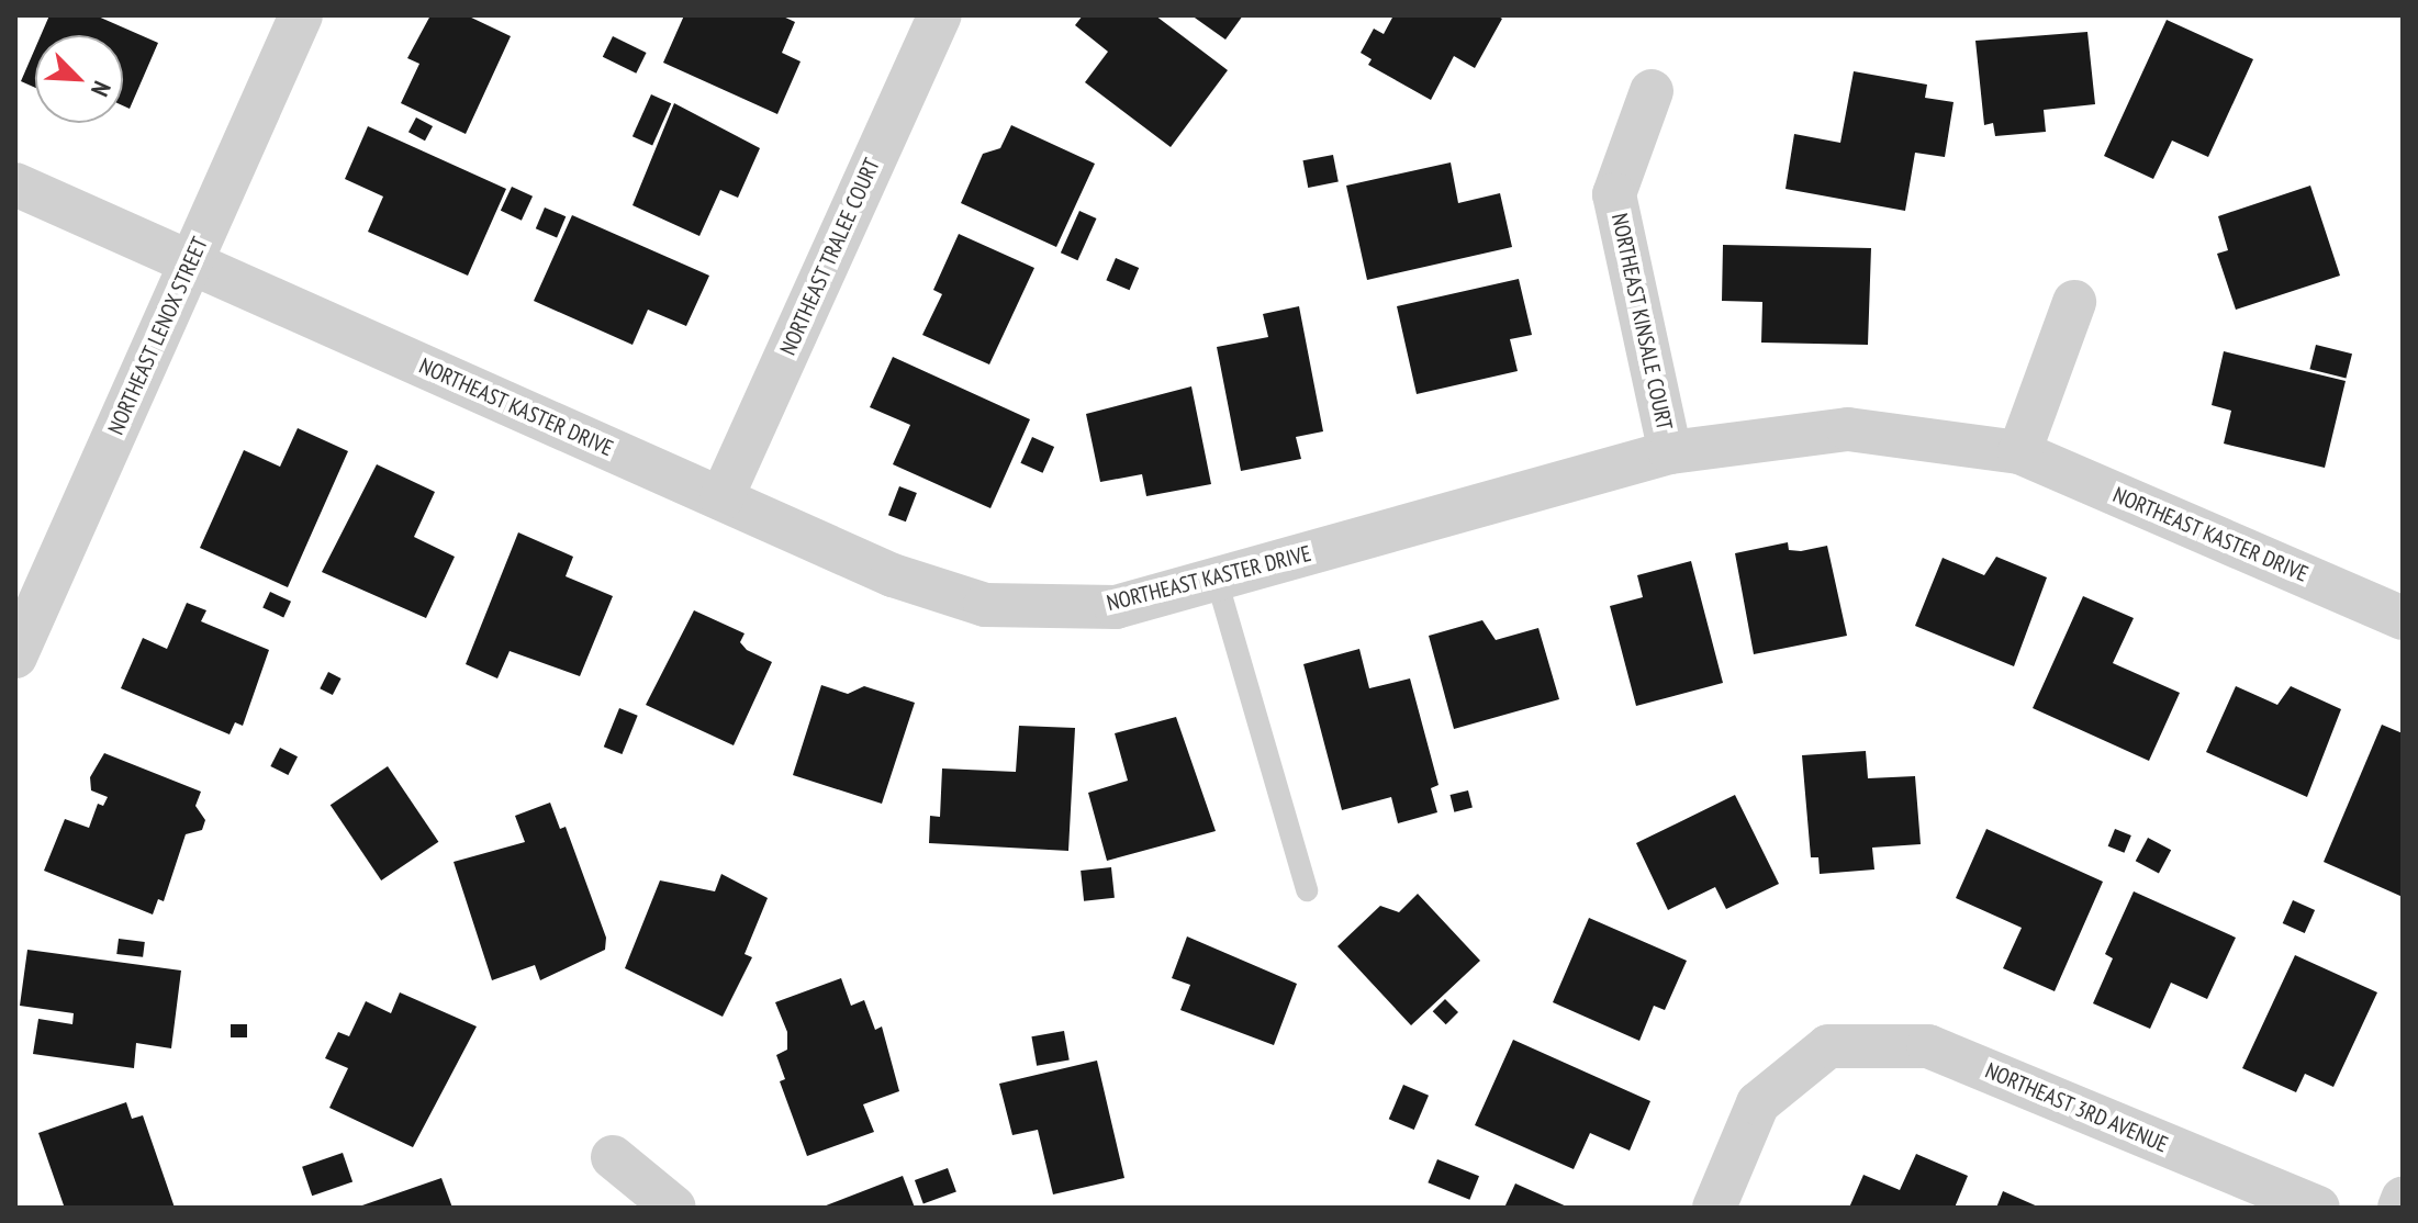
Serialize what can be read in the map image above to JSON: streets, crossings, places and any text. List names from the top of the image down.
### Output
{
  "streets": {
    "street": [
      "NORTHEAST TRALEE COURT",
      "NORTHEAST KINSALE COURT",
      "NORTHEAST LENOX STREET",
      "NORTHEAST KASTER DRIVE",
      "NORTHEAST 3RD AVENUE"
    ]
  },
  "crossings": [
    ["NORTHEAST TRALEE COURT", "NORTHEAST KASTER DRIVE"],
    ["NORTHEAST KINSALE COURT", "NORTHEAST KASTER DRIVE"],
    ["NORTHEAST LENOX STREET", "NORTHEAST KASTER DRIVE"]
  ],
  "north": "bottom right"
}
